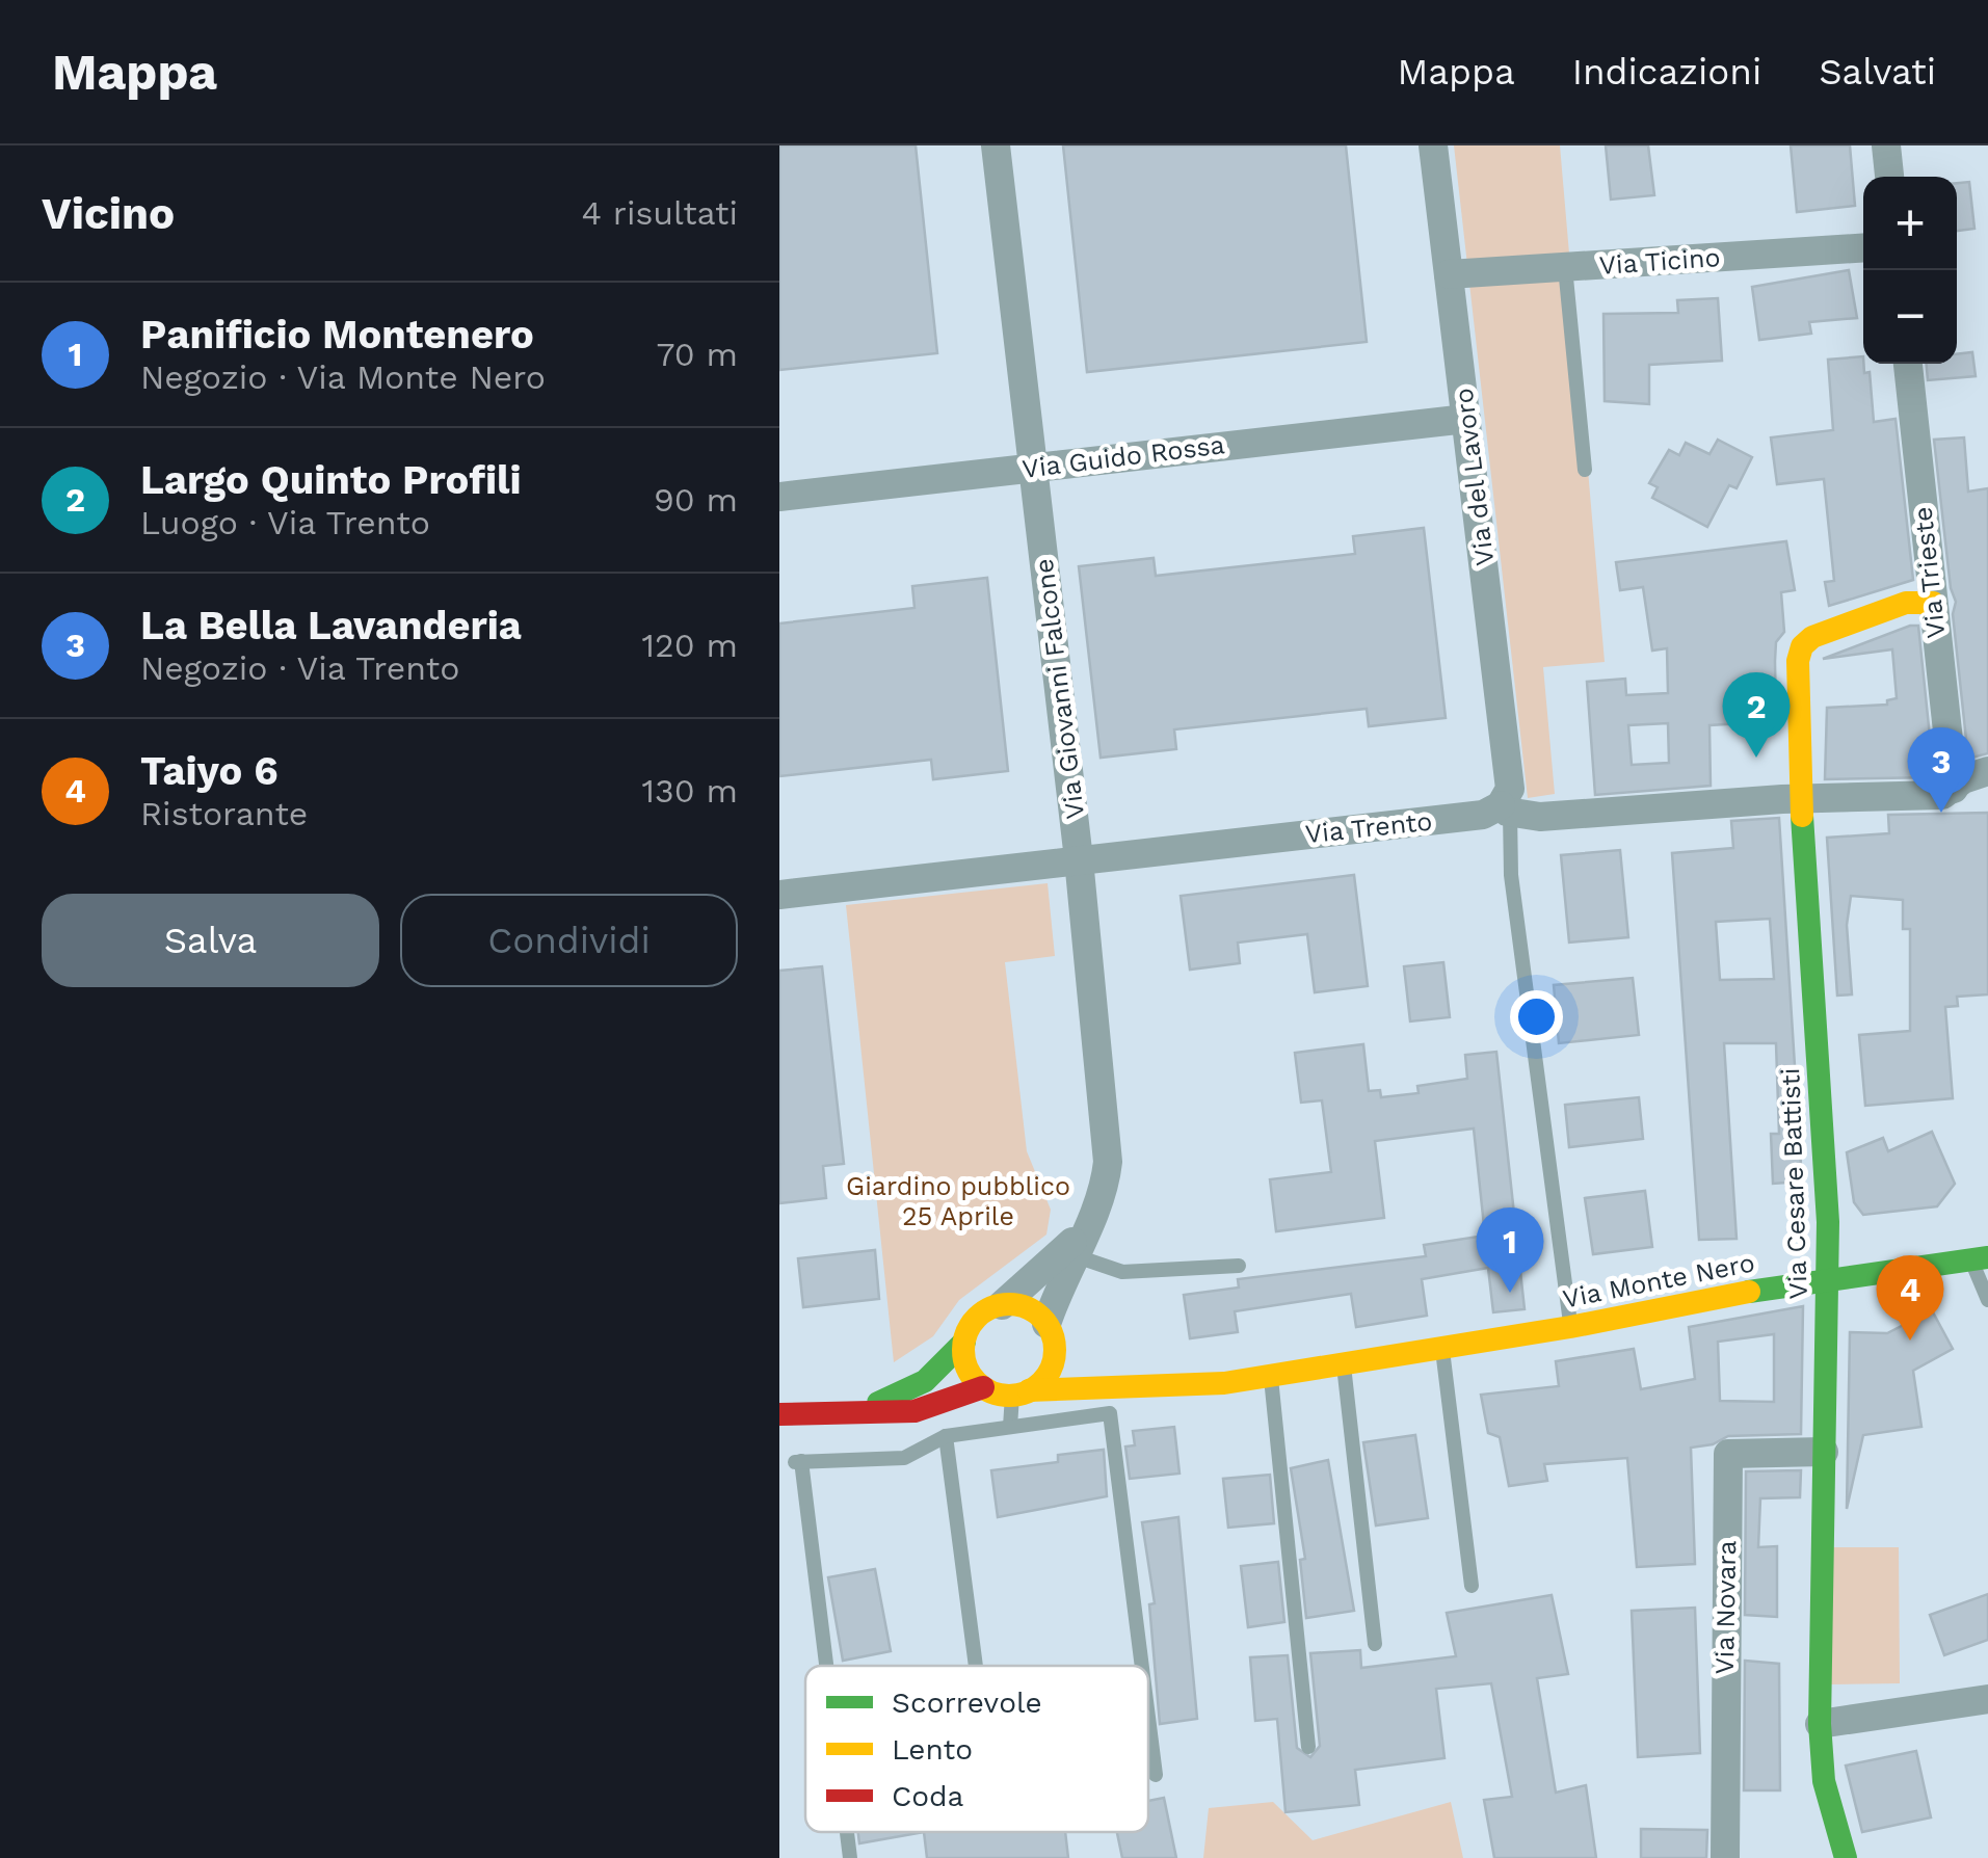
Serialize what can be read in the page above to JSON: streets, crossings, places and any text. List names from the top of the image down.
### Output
{
  "streets": {
    "street": [
      "Via Ticino",
      "Via Guido Rossa",
      "Via del Lavoro",
      "Via Trieste",
      "Via Giovanni Falcone",
      "Via Trento",
      "Via Cesare Battisti",
      "Via Monte Nero",
      "Via Novara"
    ]
  },
  "crossings": [
    ["Via Ticino", "Via del Lavoro"],
    ["Via Guido Rossa", "Via del Lavoro"],
    ["Via Guido Rossa", "Via Giovanni Falcone"],
    ["Via del Lavoro", "Via Trento"],
    ["Via Trieste", "Via Trento"],
    ["Via Trieste", "Via Cesare Battisti"],
    ["Via Giovanni Falcone", "Via Trento"],
    ["Via Giovanni Falcone", "Via Monte Nero"],
    ["Via Trento", "Via Cesare Battisti"],
    ["Via Cesare Battisti", "Via Monte Nero"],
    ["Via Cesare Battisti", "Via Novara"]
  ],
  "parks": ["Giardino pubblico 25 Aprile"],
  "legend": ["Scorrevole", "Lento", "Coda"],
  "page": {
    "header": "Mappa",
    "nav": ["Mappa", "Indicazioni", "Salvati"],
    "heading": ["Vicino", "4 risultati"],
    "map_buttons": ["+", "−"],
    "list": [
      {
        "mark": "1",
        "name": "Panificio Montenero",
        "note": "Negozio · Via Monte Nero",
        "value": "70 m"
      },
      {
        "mark": "2",
        "name": "Largo Quinto Profili",
        "note": "Luogo · Via Trento",
        "value": "90 m"
      },
      {
        "mark": "3",
        "name": "La Bella Lavanderia",
        "note": "Negozio · Via Trento",
        "value": "120 m"
      },
      {
        "mark": "4",
        "name": "Taiyo 6",
        "note": "Ristorante",
        "value": "130 m"
      }
    ],
    "pins": [
      "2",
      "3",
      "1",
      "4"
    ],
    "buttons": ["Salva", "Condividi"]
  }
}
